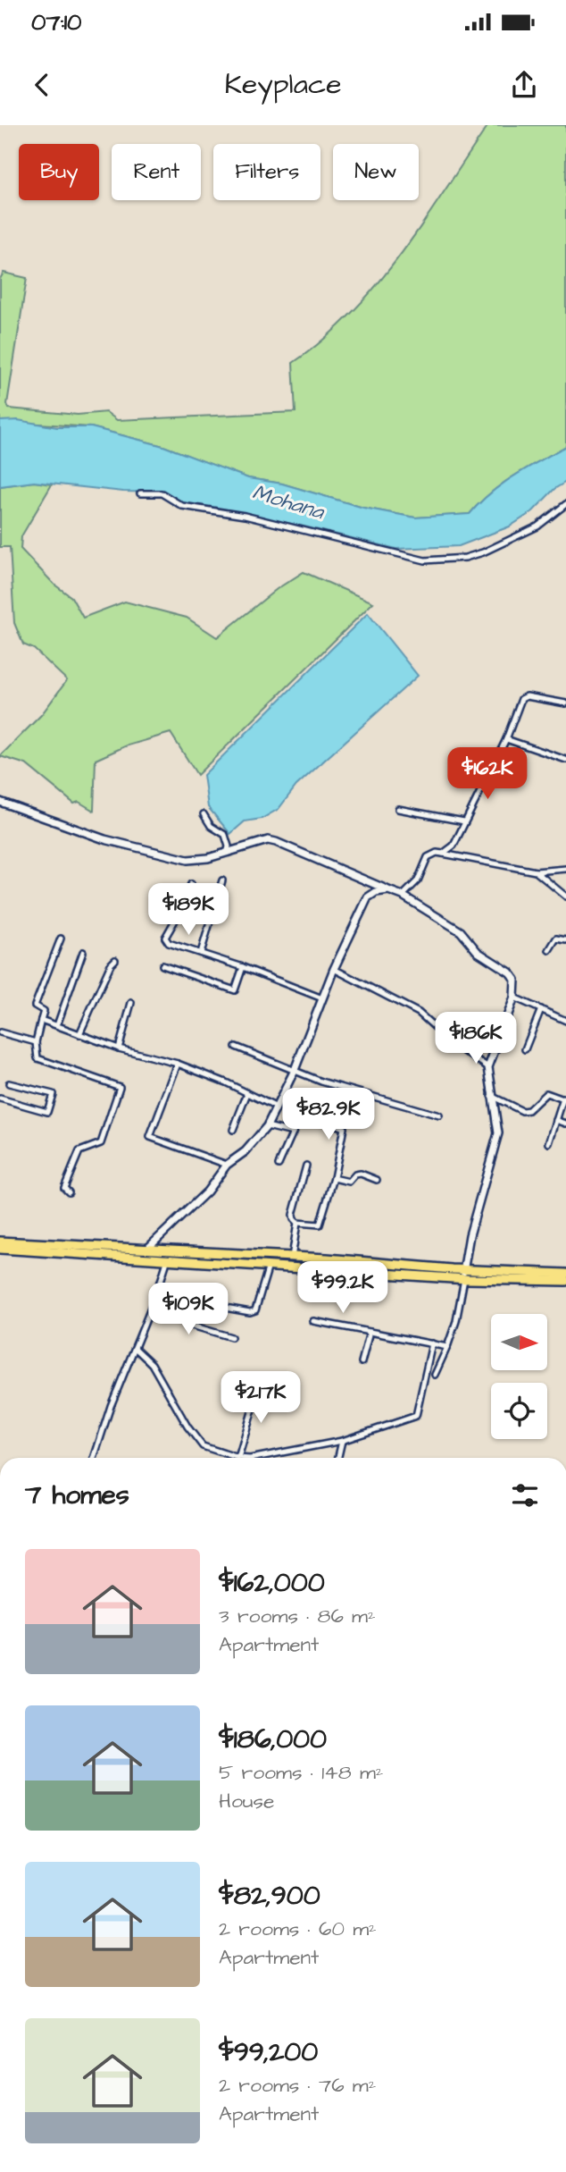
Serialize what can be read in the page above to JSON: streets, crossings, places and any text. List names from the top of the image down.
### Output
{
  "water": ["Mohana"],
  "north": "right",
  "page": {
    "status": "07:10",
    "header": "Keyplace",
    "chip": [
      "Buy",
      "Rent",
      "Filters",
      "New"
    ],
    "price": [
      "$162K",
      "$189K",
      "$186K",
      "$82.9K",
      "$99.2K",
      "$109K",
      "$217K"
    ],
    "heading": "7 homes",
    "list": [
      {
        "name": "$162,000",
        "note": "3 rooms · 86 m² · Apartment"
      },
      {
        "name": "$186,000",
        "note": "5 rooms · 148 m² · House"
      },
      {
        "name": "$82,900",
        "note": "2 rooms · 60 m² · Apartment"
      },
      {
        "name": "$99,200",
        "note": "2 rooms · 76 m² · Apartment"
      }
    ]
  }
}
